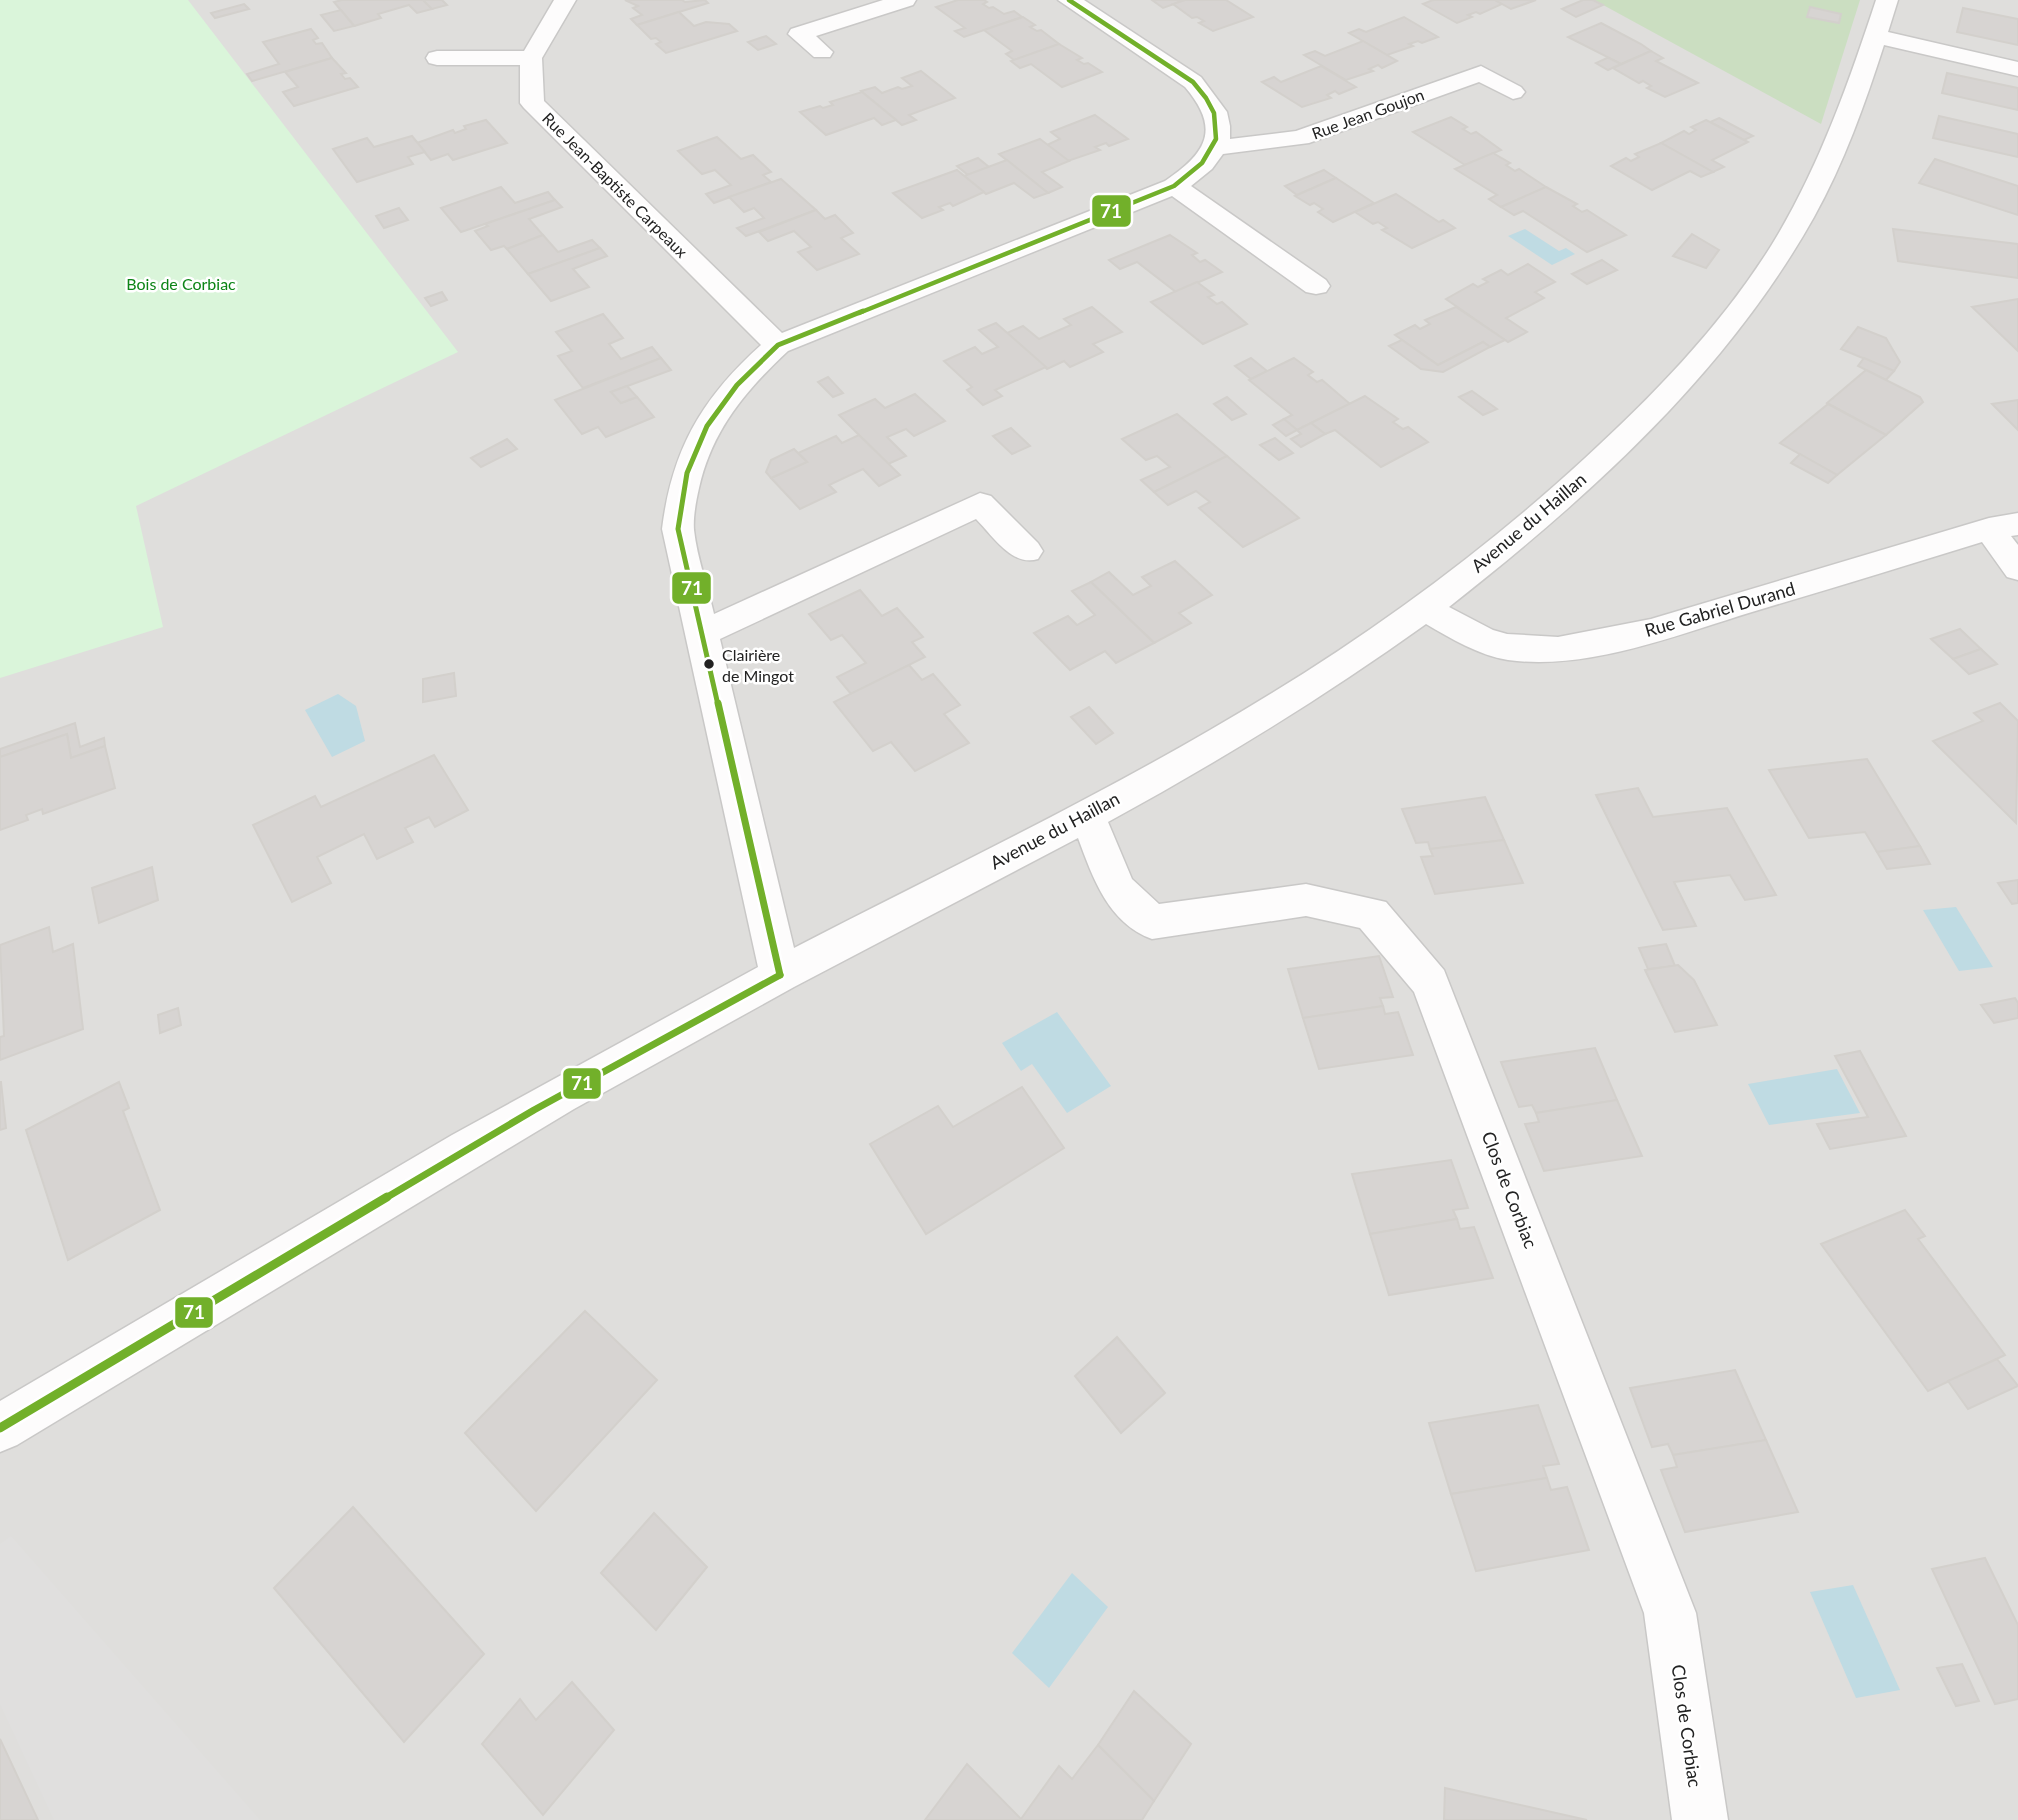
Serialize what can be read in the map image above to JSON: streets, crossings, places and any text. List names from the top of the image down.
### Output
{
  "streets": {
    "street": [
      "Rue Jean Goujon",
      "Rue Jean-Baptiste Carpeaux",
      "Avenue du Haillan",
      "Rue Gabriel Durand",
      "Clos de Corbiac"
    ]
  },
  "crossings": [
    ["Avenue du Haillan", "Rue Gabriel Durand"],
    ["Avenue du Haillan", "Clos de Corbiac"]
  ],
  "parks": ["Bois de Corbiac"],
  "places": ["Clairière de Mingot"],
  "lines": ["transit line 71"]
}
